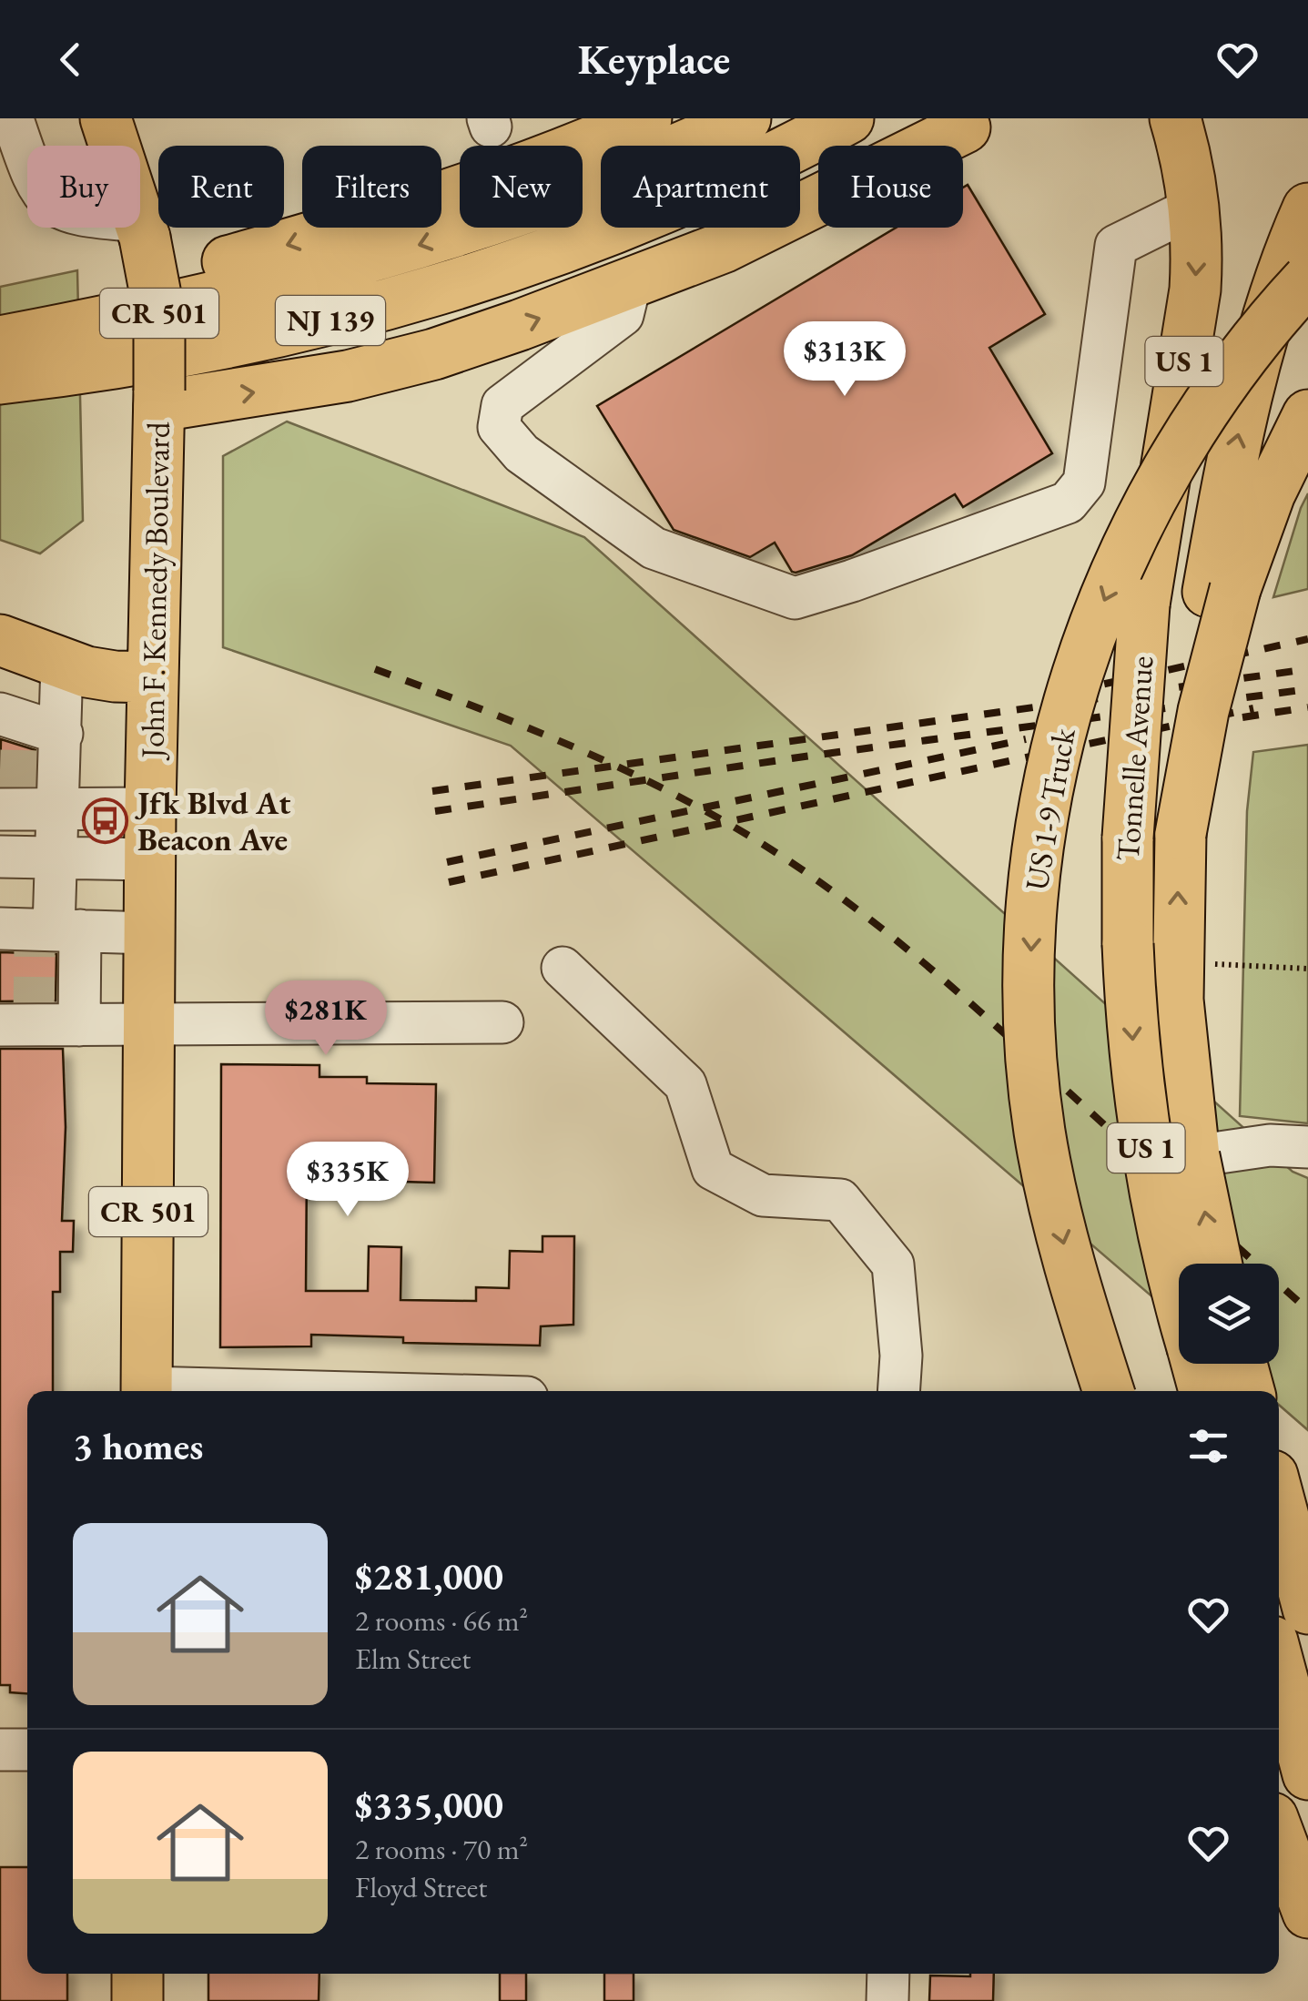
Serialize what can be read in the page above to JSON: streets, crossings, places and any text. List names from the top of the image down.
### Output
{
  "streets": {
    "main road": [
      "CR 501",
      "NJ 139",
      "US 1",
      "John F. Kennedy Boulevard",
      "Tonnelle Avenue",
      "US 1-9 Truck"
    ]
  },
  "crossings": [
    ["US 1", "Tonnelle Avenue"]
  ],
  "places": {
    "bus stop": ["Jfk Blvd At Beacon Ave"]
  },
  "page": {
    "header": "Keyplace",
    "chip": [
      "Buy",
      "Rent",
      "Filters",
      "New",
      "Apartment",
      "House"
    ],
    "price": ["$313K", "$281K", "$335K"],
    "heading": "3 homes",
    "list": [
      {
        "name": "$281,000",
        "note": "2 rooms · 66 m² · Elm Street"
      },
      {
        "name": "$335,000",
        "note": "2 rooms · 70 m² · Floyd Street"
      }
    ]
  }
}
